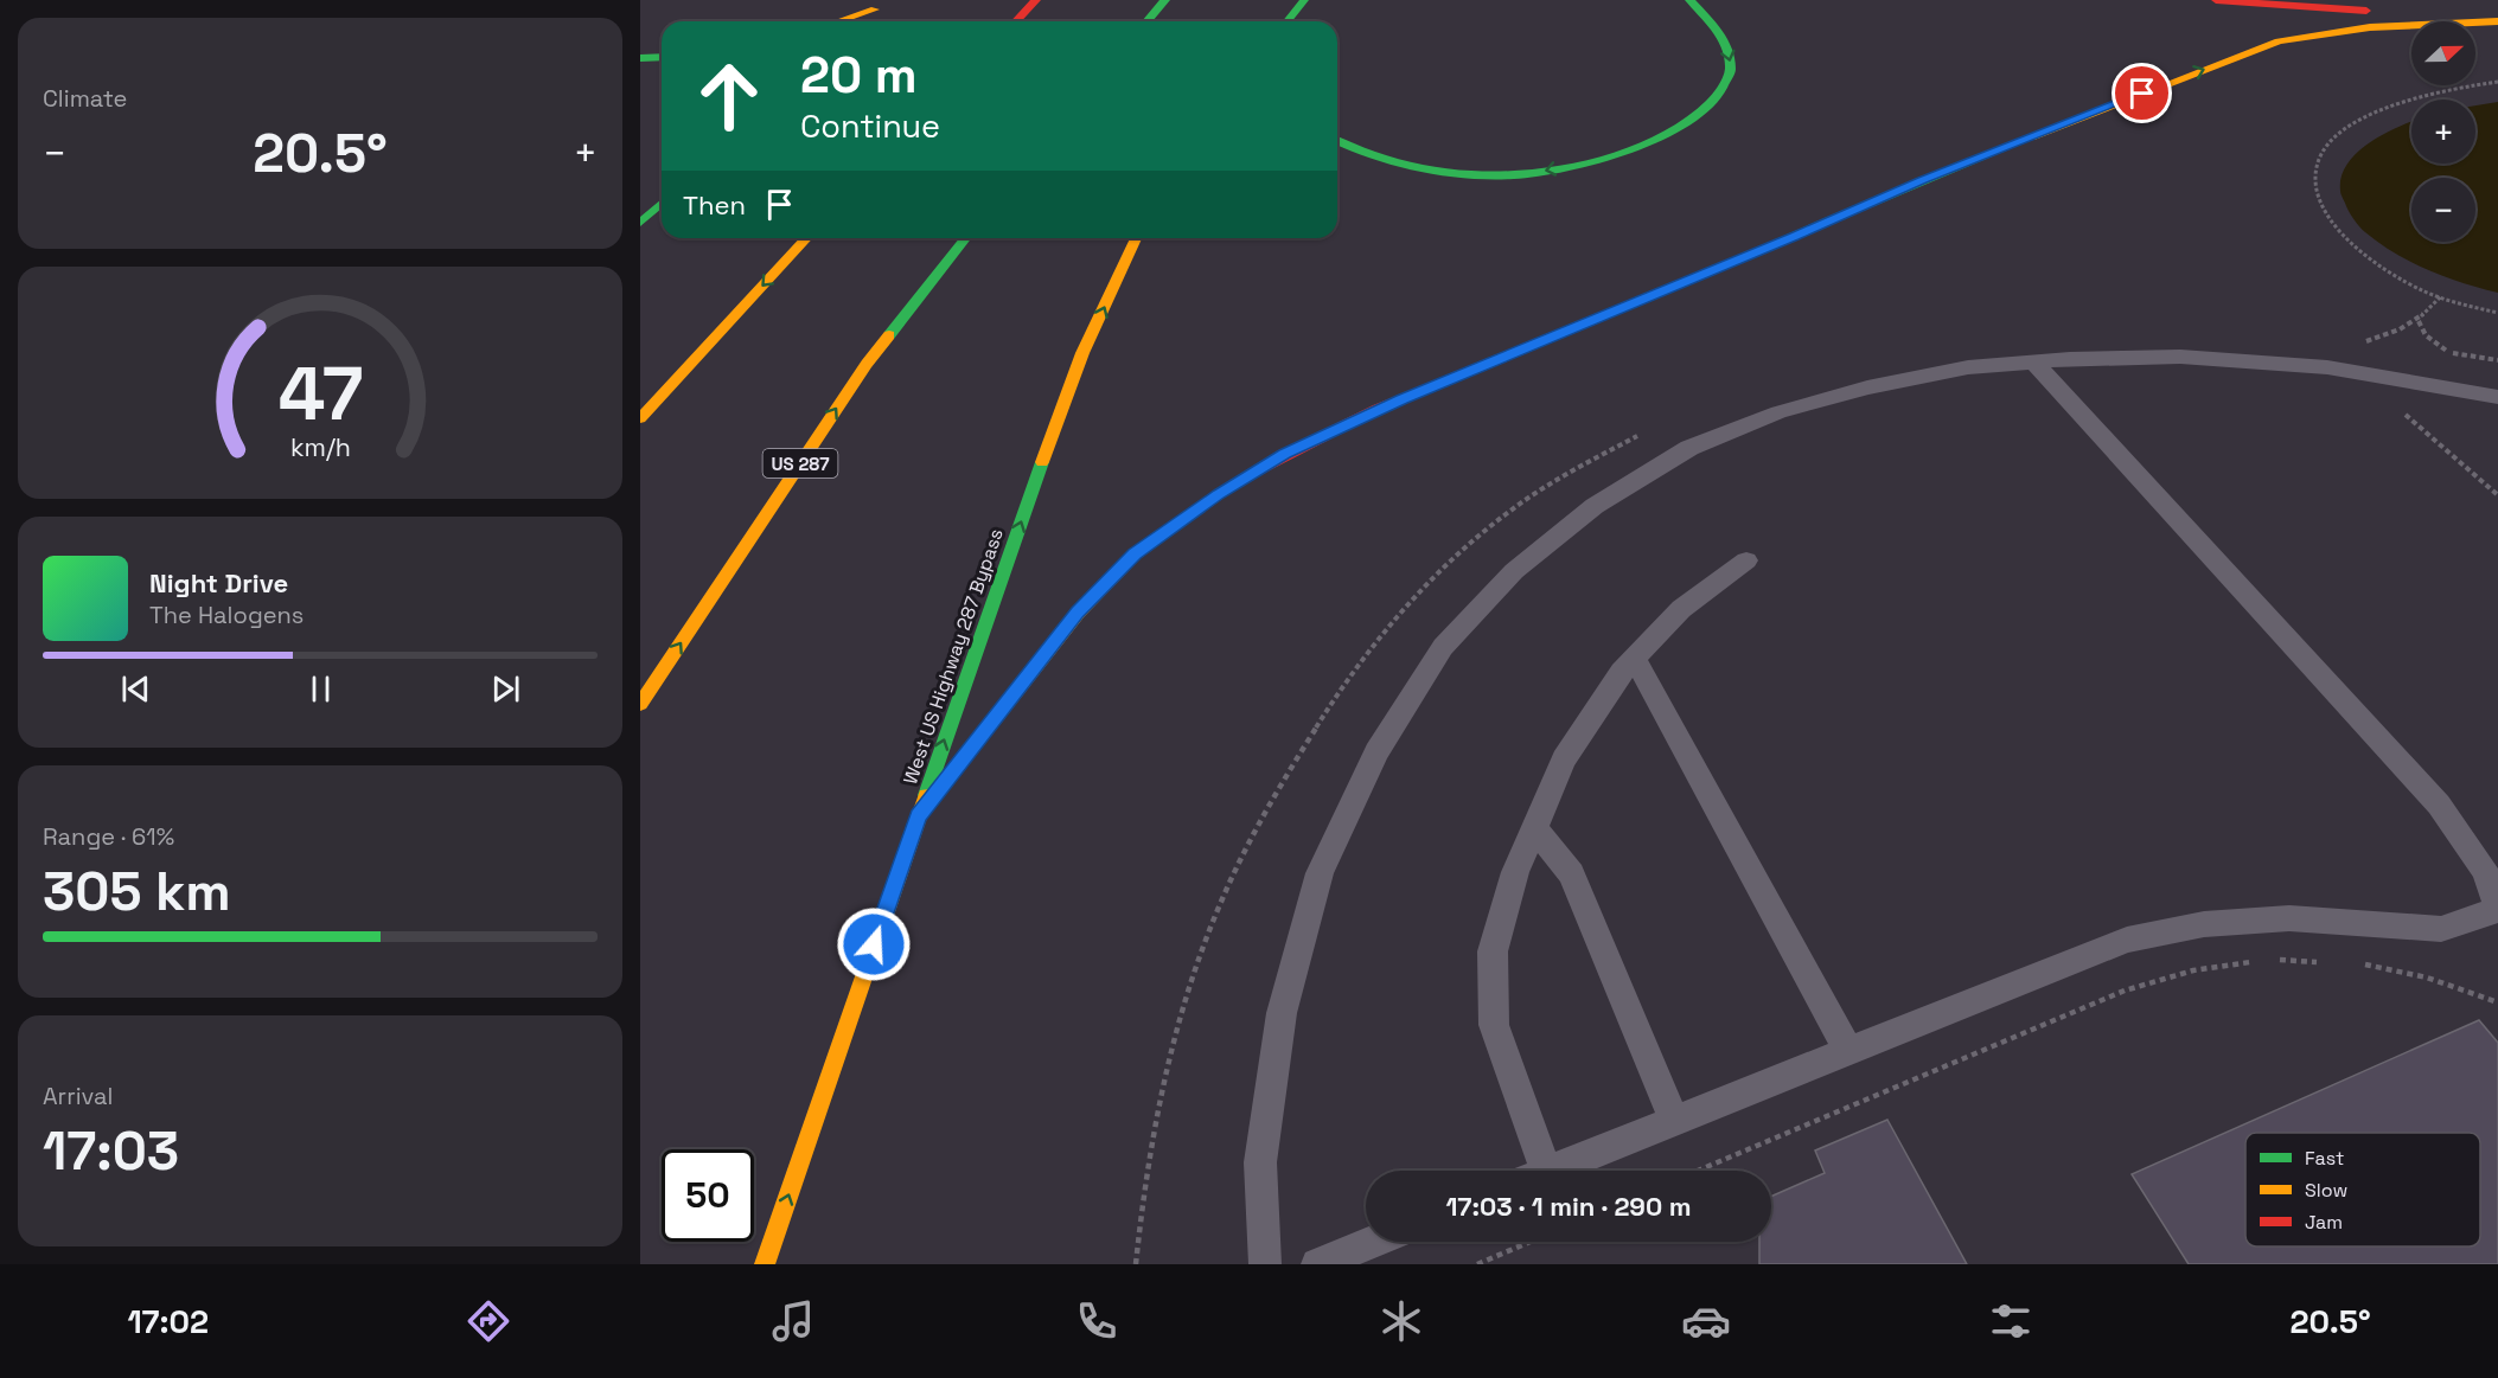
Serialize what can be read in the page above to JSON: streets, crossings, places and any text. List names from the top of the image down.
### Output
{
  "streets": {
    "main road": ["US 287", "West US Highway 287 Bypass"]
  },
  "one_way": ["West US Highway 287 Bypass"],
  "legend": ["Fast", "Slow", "Jam"],
  "north": "right",
  "page": {
    "tile": [
      "Climate",
      ["Range · 61%", "305 km"],
      ["Arrival", "17:03"]
    ],
    "map_buttons": ["+", "−"],
    "turn": ["20 m", "Continue"],
    "heat": ["−", "20.5°", "+"],
    "then": "Then",
    "song": ["Night Drive", "The Halogens"],
    "limit": "50",
    "trip": "17:03 · 1 min · 290 m",
    "tabs": ["17:02", "20.5°"],
    "gauge": ["47", "km/h"]
  }
}
